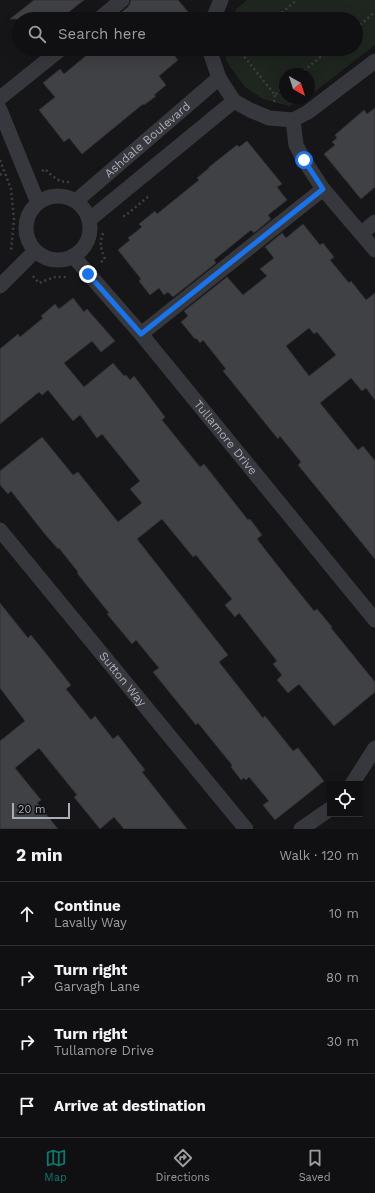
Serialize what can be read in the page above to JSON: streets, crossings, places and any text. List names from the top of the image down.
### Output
{
  "streets": {
    "street": ["Ashdale Boulevard", "Tullamore Drive", "Sutton Way"]
  },
  "crossings": [
    ["Ashdale Boulevard", "Tullamore Drive"]
  ],
  "scale_bar": "20 m",
  "north": "bottom right",
  "page": {
    "search": "Search here",
    "scale": "20 m",
    "heading": ["2 min", "Walk · 120 m"],
    "list": [
      ["Continue", "Lavally Way", "10 m"],
      ["Turn right", "Garvagh Lane", "80 m"],
      ["Turn right", "Tullamore Drive", "30 m"],
      "Arrive at destination"
    ],
    "nav": ["Map", "Directions", "Saved"]
  }
}
